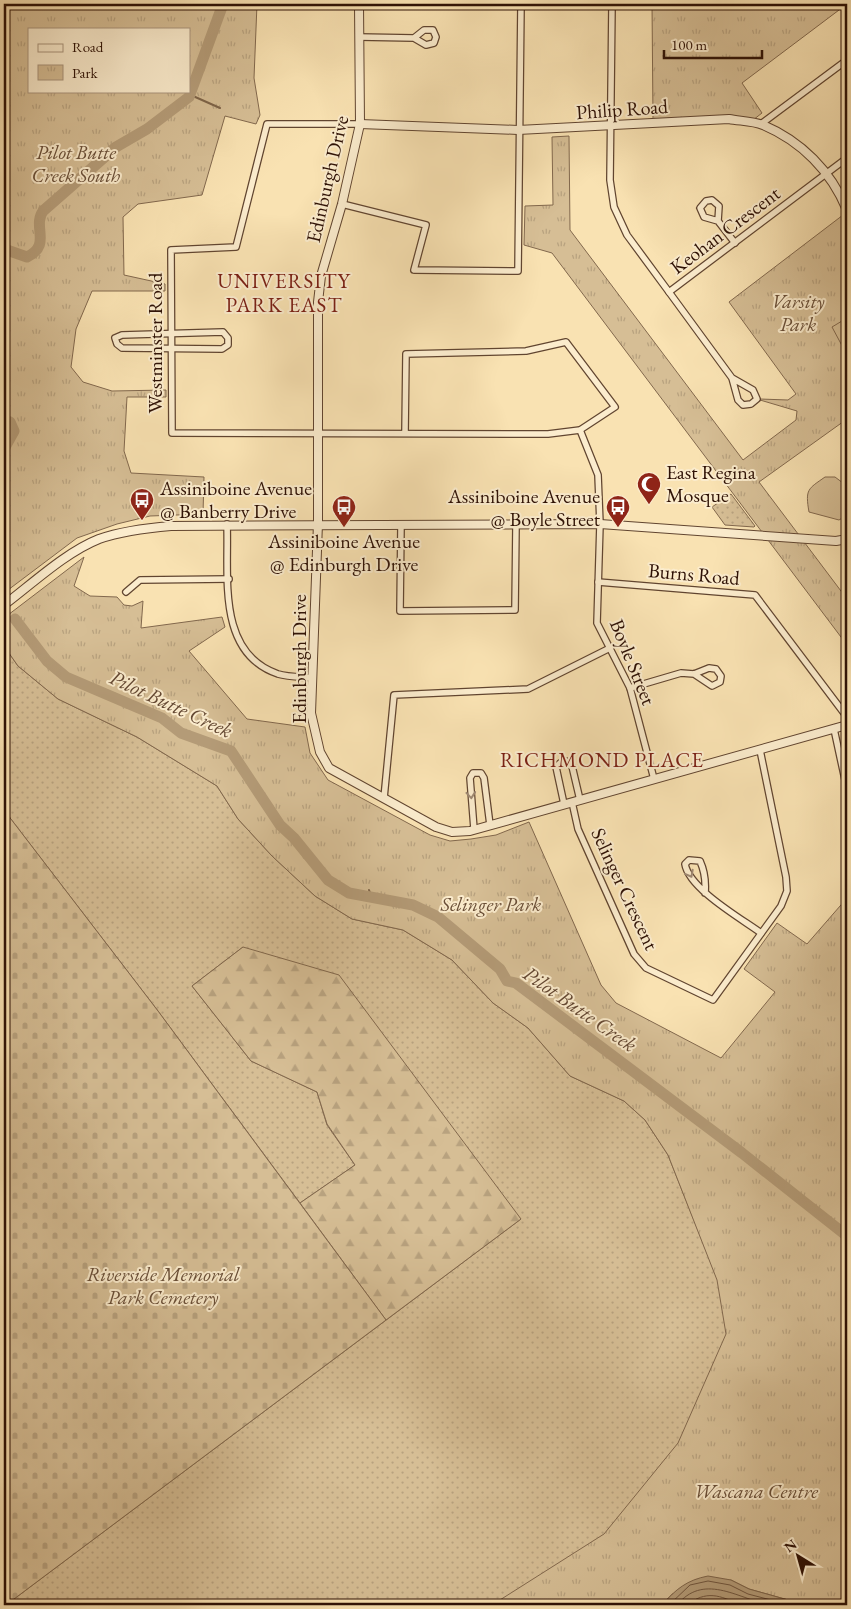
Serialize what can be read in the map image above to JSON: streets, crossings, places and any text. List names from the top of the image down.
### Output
{
  "streets": {
    "street": [
      "Philip Road",
      "Edinburgh Drive",
      "Keohan Crescent",
      "Westminster Road",
      "Burns Road",
      "Boyle Street",
      "Selinger Crescent"
    ]
  },
  "crossings": [
    ["Philip Road", "Edinburgh Drive"],
    ["Philip Road", "Keohan Crescent"],
    ["Philip Road", "Westminster Road"],
    ["Edinburgh Drive", "Westminster Road"],
    ["Edinburgh Drive", "Boyle Street"],
    ["Edinburgh Drive", "Selinger Crescent"],
    ["Westminster Road", "Boyle Street"],
    ["Burns Road", "Boyle Street"]
  ],
  "districts": ["UNIVERSITY PARK EAST", "RICHMOND PLACE"],
  "water": ["Pilot Butte Creek"],
  "parks": [
    "Pilot Butte Creek South",
    "Varsity Park",
    "Selinger Park",
    "Riverside Memorial Park Cemetery",
    "Wascana Centre"
  ],
  "places": {
    "mosque": ["East Regina Mosque"],
    "bus stop": ["Assiniboine Avenue @ Banberry Drive", "Assiniboine Avenue @ Edinburgh Drive", "Assiniboine Avenue @ Boyle Street"]
  },
  "legend": ["Road", "Park"],
  "scale_bar": "100 m",
  "north": "top left"
}
